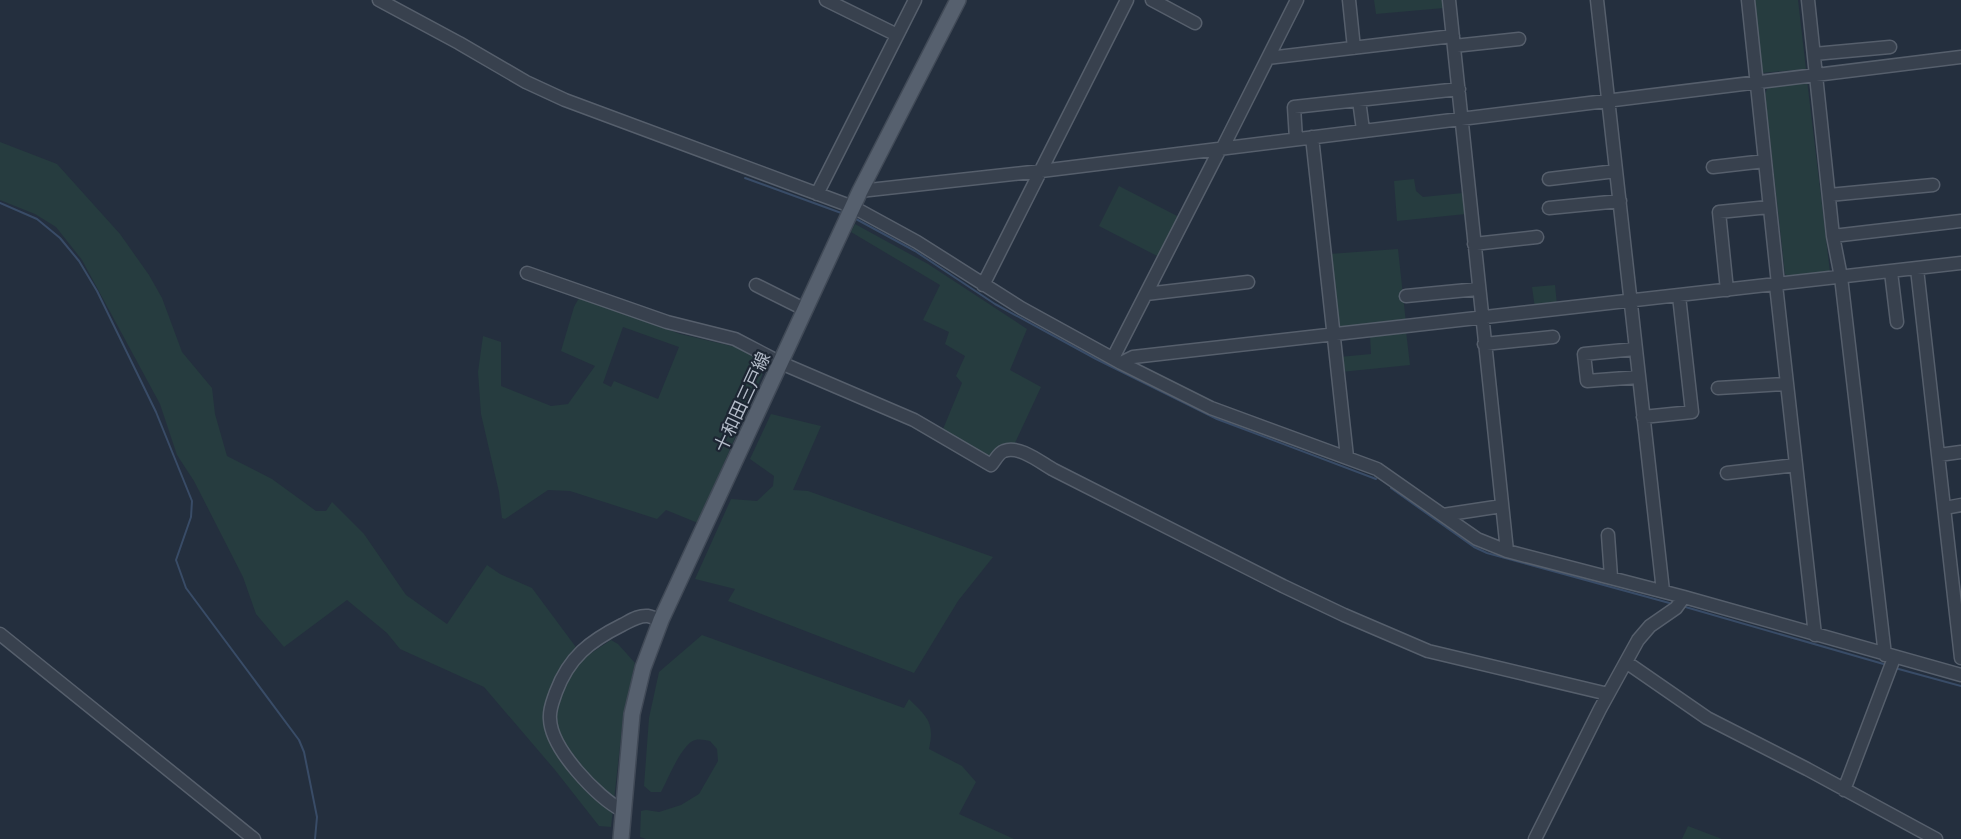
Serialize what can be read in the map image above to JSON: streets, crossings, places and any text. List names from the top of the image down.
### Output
{
  "streets": {
    "main road": ["十和田三戸線"]
  }
}
